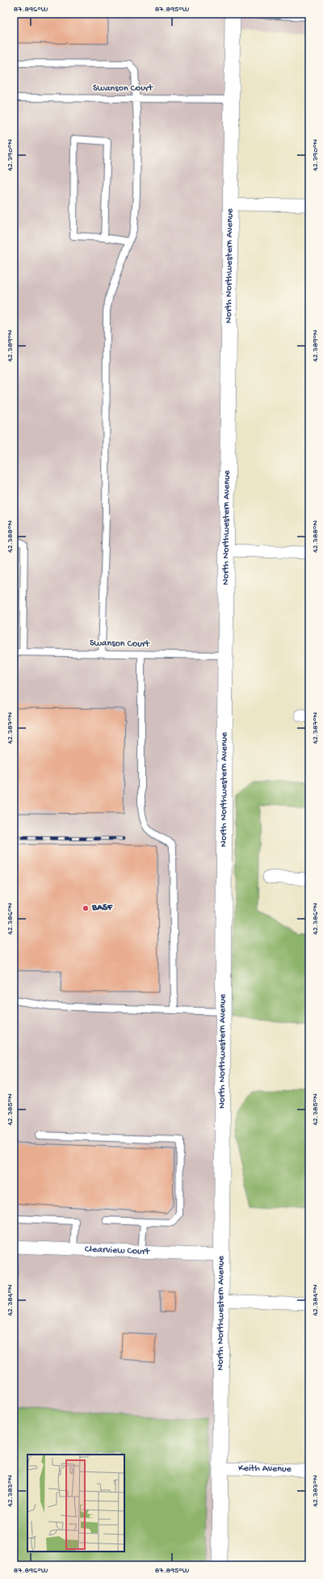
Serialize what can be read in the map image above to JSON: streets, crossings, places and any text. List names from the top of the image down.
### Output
{
  "streets": {
    "street": ["North Northwestern Avenue", "Clearview Court", "Keith Avenue"],
    "lane": ["Swanson Court"]
  },
  "crossings": [
    ["Swanson Court", "North Northwestern Avenue"],
    ["North Northwestern Avenue", "Clearview Court"],
    ["North Northwestern Avenue", "Keith Avenue"]
  ],
  "places": ["BASF"],
  "coordinates": [
    "87.896°W",
    "87.895°W",
    "42.390°N",
    "42.389°N",
    "42.388°N",
    "42.387°N",
    "42.386°N",
    "42.385°N",
    "42.384°N",
    "42.383°N"
  ]
}
